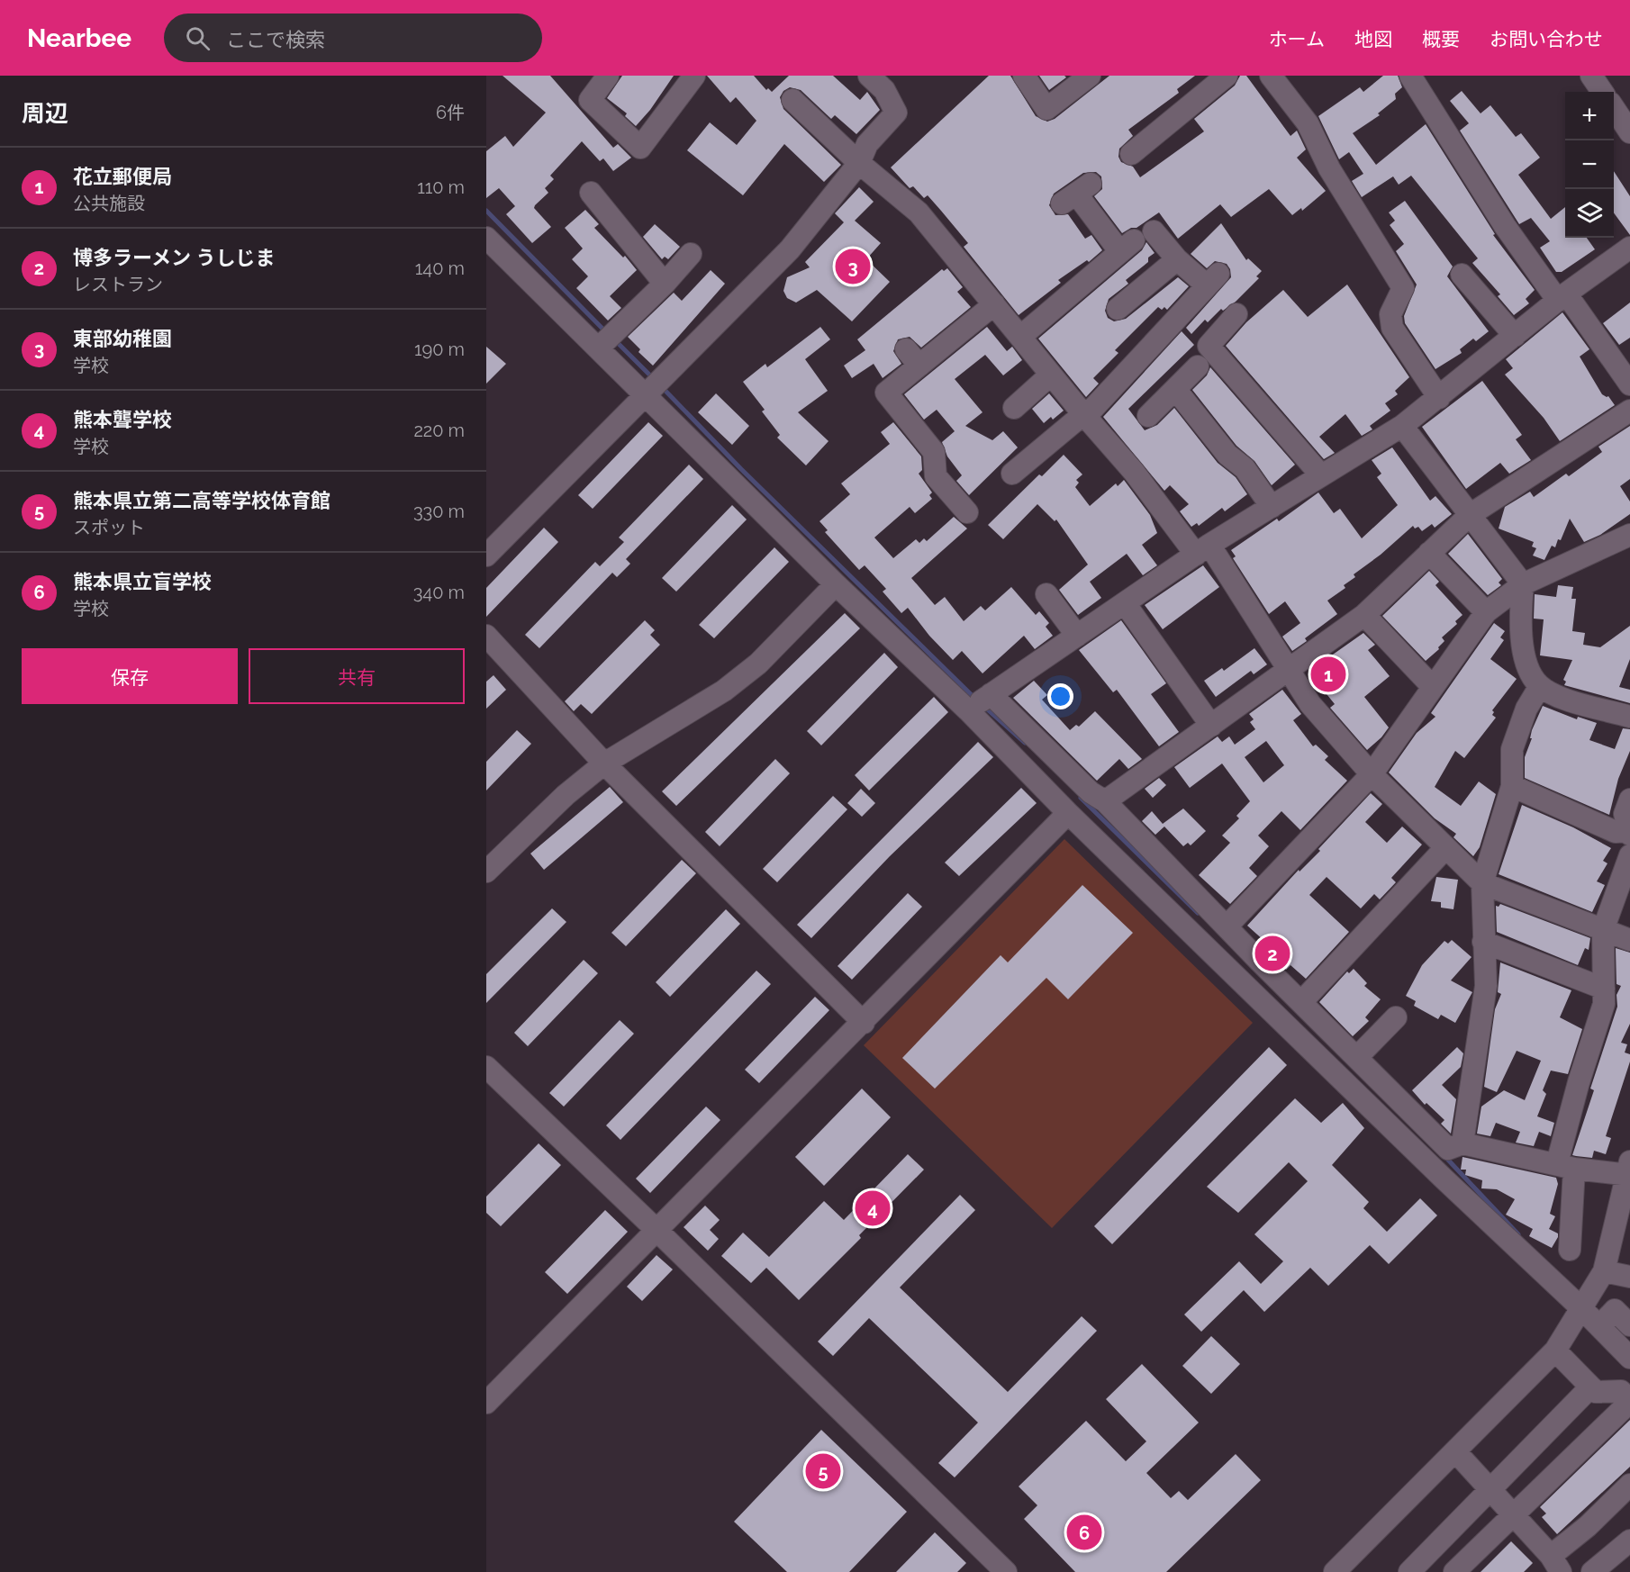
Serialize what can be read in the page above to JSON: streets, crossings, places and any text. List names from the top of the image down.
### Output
{
  "page": {
    "header": "Nearbee",
    "search": "ここで検索",
    "nav": [
      "ホーム",
      "地図",
      "概要",
      "お問い合わせ"
    ],
    "heading": ["周辺", "6件"],
    "map_buttons": ["+", "−"],
    "list": [
      {
        "mark": "1",
        "name": "花立郵便局",
        "note": "公共施設",
        "value": "110 m"
      },
      {
        "mark": "2",
        "name": "博多ラーメン うしじま",
        "note": "レストラン",
        "value": "140 m"
      },
      {
        "mark": "3",
        "name": "東部幼稚園",
        "note": "学校",
        "value": "190 m"
      },
      {
        "mark": "4",
        "name": "熊本聾学校",
        "note": "学校",
        "value": "220 m"
      },
      {
        "mark": "5",
        "name": "熊本県立第二高等学校体育館",
        "note": "スポット",
        "value": "330 m"
      },
      {
        "mark": "6",
        "name": "熊本県立盲学校",
        "note": "学校",
        "value": "340 m"
      }
    ],
    "pins": [
      "3",
      "1",
      "2",
      "4",
      "5",
      "6"
    ],
    "buttons": ["保存", "共有"]
  }
}
